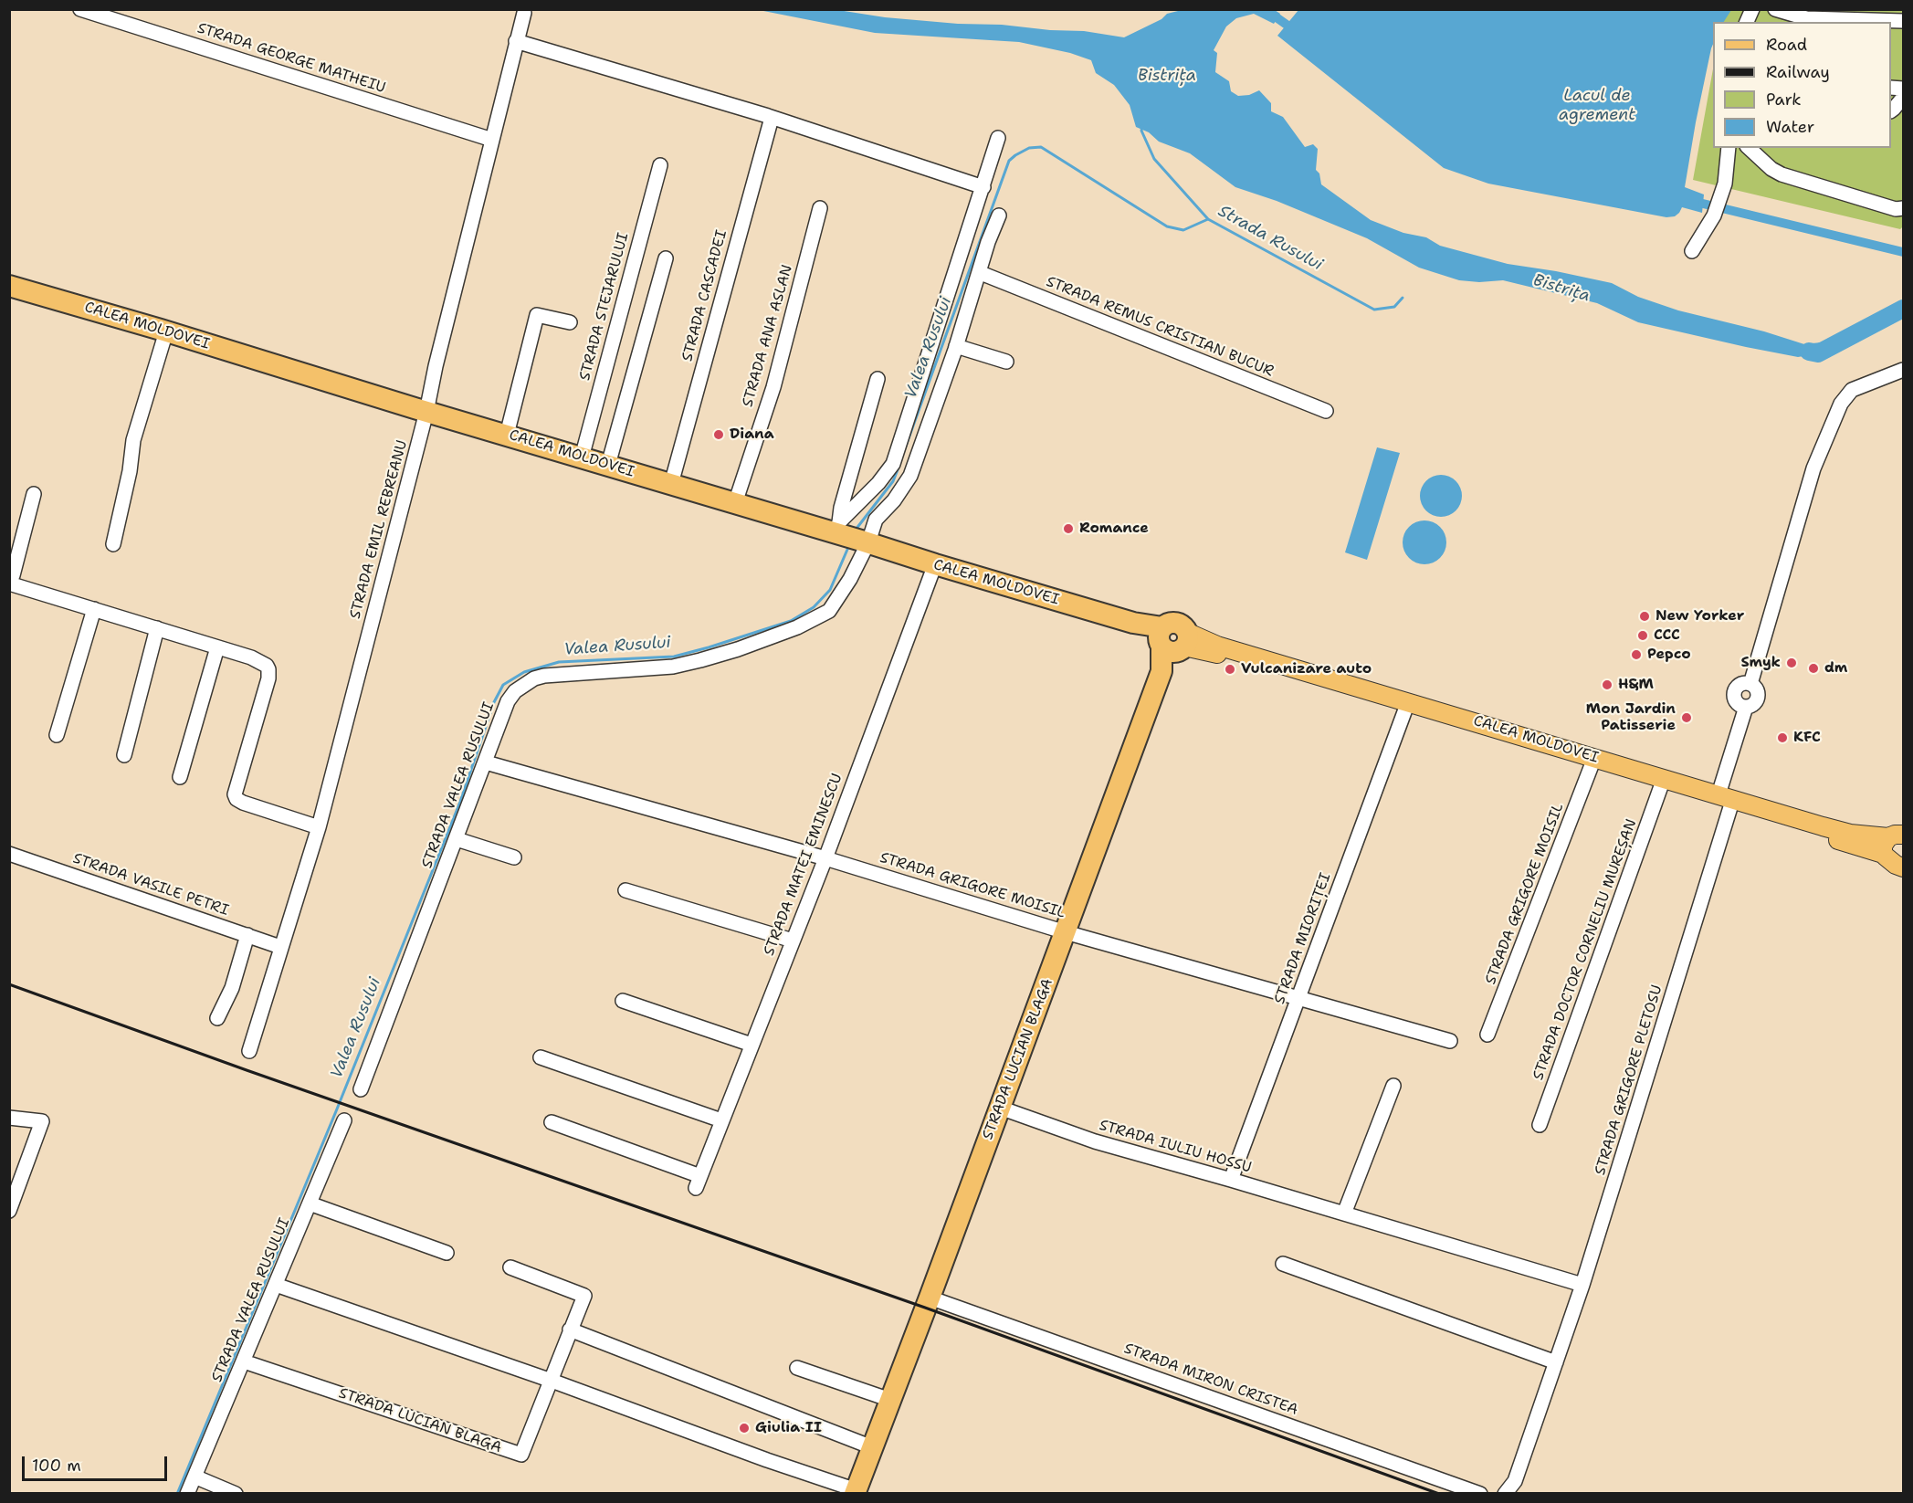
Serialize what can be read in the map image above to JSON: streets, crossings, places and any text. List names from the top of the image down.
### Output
{
  "streets": {
    "highway": ["CALEA MOLDOVEI", "STRADA LUCIAN BLAGA"],
    "street": [
      "STRADA GEORGE MATHEIU",
      "STRADA CASCADEI",
      "STRADA STEJARULUI",
      "STRADA REMUS CRISTIAN BUCUR",
      "STRADA ANA ASLAN",
      "STRADA EMIL REBREANU",
      "STRADA VALEA RUSULUI",
      "STRADA MATEI EMINESCU",
      "STRADA VASILE PETRI",
      "STRADA GRIGORE MOISIL",
      "STRADA MIORIȚEI",
      "STRADA DOCTOR CORNELIU MUREȘAN",
      "STRADA GRIGORE PLETOSU",
      "STRADA IULIU HOSSU",
      "STRADA MIRON CRISTEA"
    ]
  },
  "crossings": [
    ["STRADA GEORGE MATHEIU", "STRADA EMIL REBREANU"],
    ["STRADA CASCADEI", "CALEA MOLDOVEI"],
    ["STRADA STEJARULUI", "CALEA MOLDOVEI"],
    ["CALEA MOLDOVEI", "STRADA ANA ASLAN"],
    ["CALEA MOLDOVEI", "STRADA EMIL REBREANU"],
    ["CALEA MOLDOVEI", "STRADA VALEA RUSULUI"],
    ["CALEA MOLDOVEI", "STRADA MATEI EMINESCU"],
    ["CALEA MOLDOVEI", "STRADA GRIGORE MOISIL"],
    ["CALEA MOLDOVEI", "STRADA MIORIȚEI"],
    ["CALEA MOLDOVEI", "STRADA DOCTOR CORNELIU MUREȘAN"],
    ["CALEA MOLDOVEI", "STRADA LUCIAN BLAGA"],
    ["CALEA MOLDOVEI", "STRADA GRIGORE PLETOSU"],
    ["STRADA EMIL REBREANU", "STRADA VASILE PETRI"],
    ["STRADA VALEA RUSULUI", "STRADA GRIGORE MOISIL"],
    ["STRADA VALEA RUSULUI", "STRADA LUCIAN BLAGA"],
    ["STRADA MATEI EMINESCU", "STRADA GRIGORE MOISIL"],
    ["STRADA GRIGORE MOISIL", "STRADA MIORIȚEI"],
    ["STRADA GRIGORE MOISIL", "STRADA LUCIAN BLAGA"],
    ["STRADA MIORIȚEI", "STRADA IULIU HOSSU"],
    ["STRADA LUCIAN BLAGA", "STRADA IULIU HOSSU"],
    ["STRADA LUCIAN BLAGA", "STRADA MIRON CRISTEA"],
    ["STRADA GRIGORE PLETOSU", "STRADA IULIU HOSSU"]
  ],
  "water": [
    "Bistrița",
    "Lacul de agrement",
    "Strada Rusului",
    "Valea Rusului"
  ],
  "places": [
    "Diana",
    "Romance",
    "New Yorker",
    "CCC",
    "Pepco",
    "Smyk",
    "dm",
    "Vulcanizare auto",
    "H&M",
    "Mon Jardin Patisserie",
    "KFC",
    "Giulia II"
  ],
  "legend": [
    "Road",
    "Railway",
    "Park",
    "Water"
  ],
  "scale_bar": "100 m"
}
